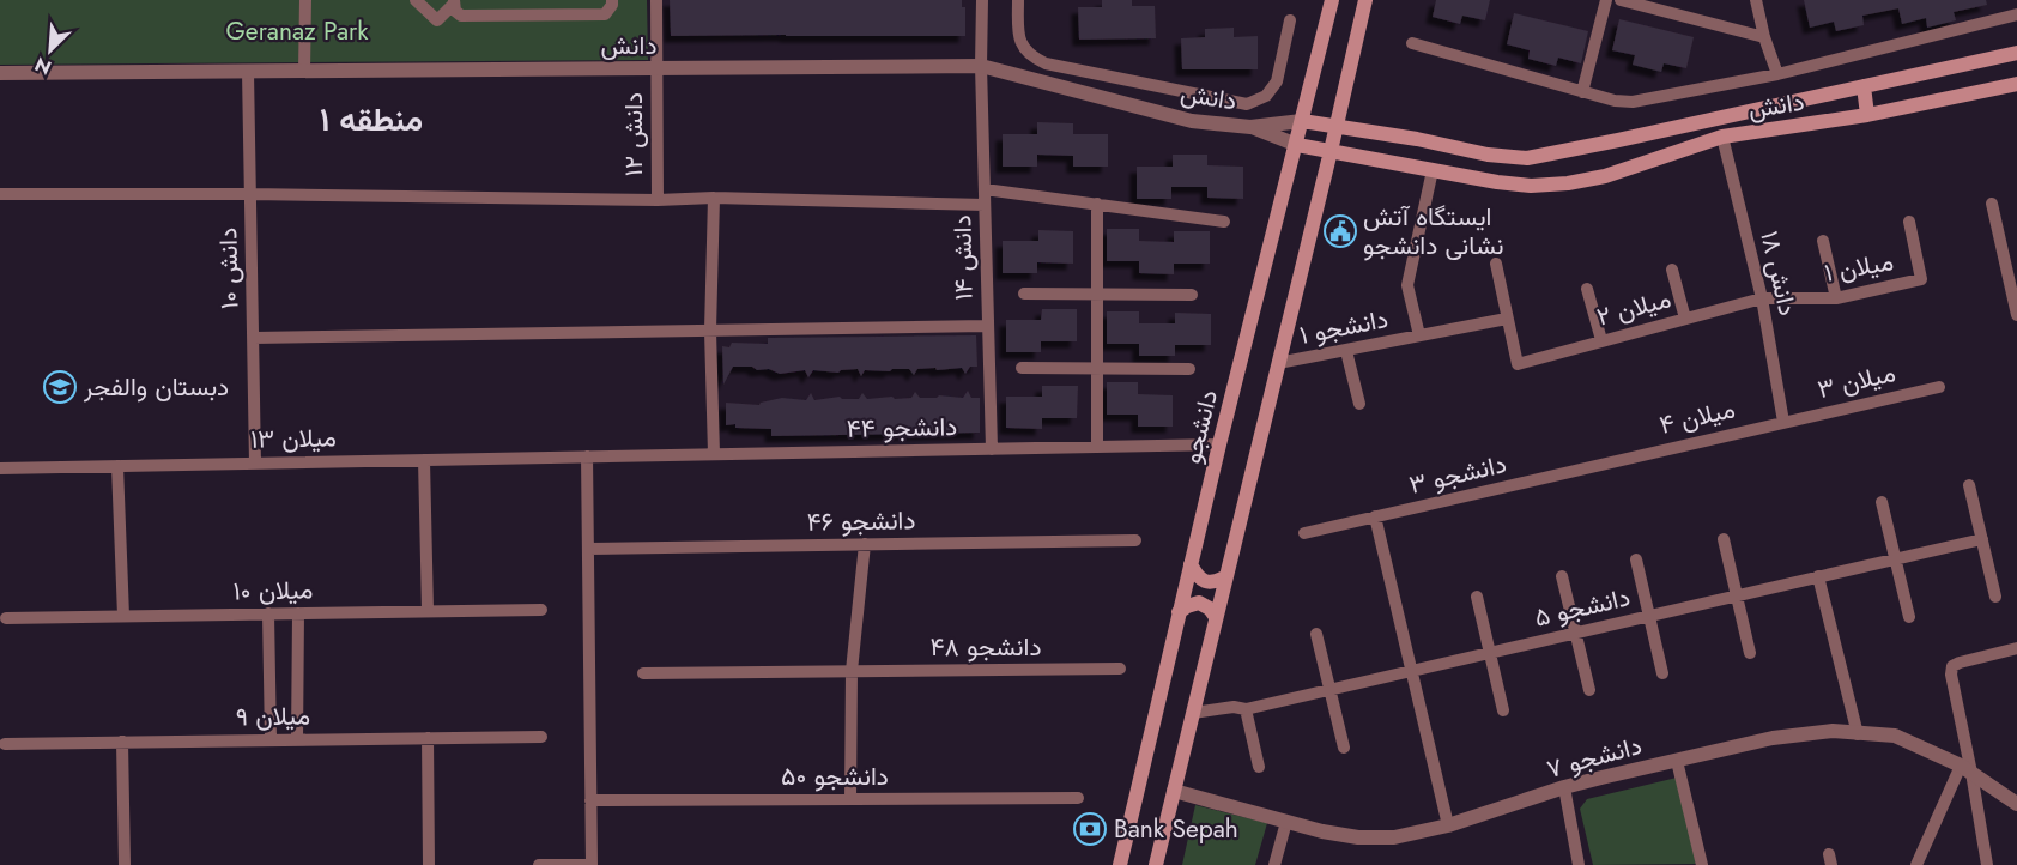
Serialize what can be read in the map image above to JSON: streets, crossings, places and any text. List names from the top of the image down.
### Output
{
  "streets": {
    "main road": ["دانش", "دانشجو"],
    "street": [
      "دانش ۱۲",
      "دانش ۱۴",
      "میلان ۱",
      "دانش ۱۰",
      "دانش ۱۸",
      "میلان ۲",
      "دانشجو ۱",
      "میلان ۳",
      "میلان ۴",
      "دانشجو ۴۴",
      "میلان ۱۳",
      "دانشجو ۳",
      "دانشجو ۴۶",
      "میلان ۱۰",
      "دانشجو ۵",
      "دانشجو ۴۸",
      "میلان ۹",
      "دانشجو ۷",
      "دانشجو ۵۰"
    ]
  },
  "crossings": [
    ["دانش", "دانش ۱۲"],
    ["دانش", "دانش ۱۴"],
    ["دانش", "دانش ۱۰"],
    ["دانش", "دانش ۱۸"],
    ["دانش", "دانشجو"],
    ["دانش ۱۴", "دانشجو ۴۴"],
    ["میلان ۱", "دانش ۱۸"],
    ["میلان ۱", "میلان ۲"],
    ["دانش ۱۰", "میلان ۱۳"],
    ["دانش ۱۸", "میلان ۲"],
    ["دانش ۱۸", "میلان ۳"],
    ["دانش ۱۸", "میلان ۴"],
    ["میلان ۳", "میلان ۴"],
    ["میلان ۴", "دانشجو ۳"],
    ["دانشجو", "دانشجو ۴۴"],
    ["دانشجو ۴۴", "میلان ۱۳"]
  ],
  "districts": ["منطقه ۱"],
  "parks": ["Geranaz Park"],
  "places": {
    "public building": ["ایستگاه آتش نشانی دانشجو"],
    "school or university": ["دبستان والفجر"],
    "bank": ["Bank Sepah"]
  },
  "north": "bottom left"
}
